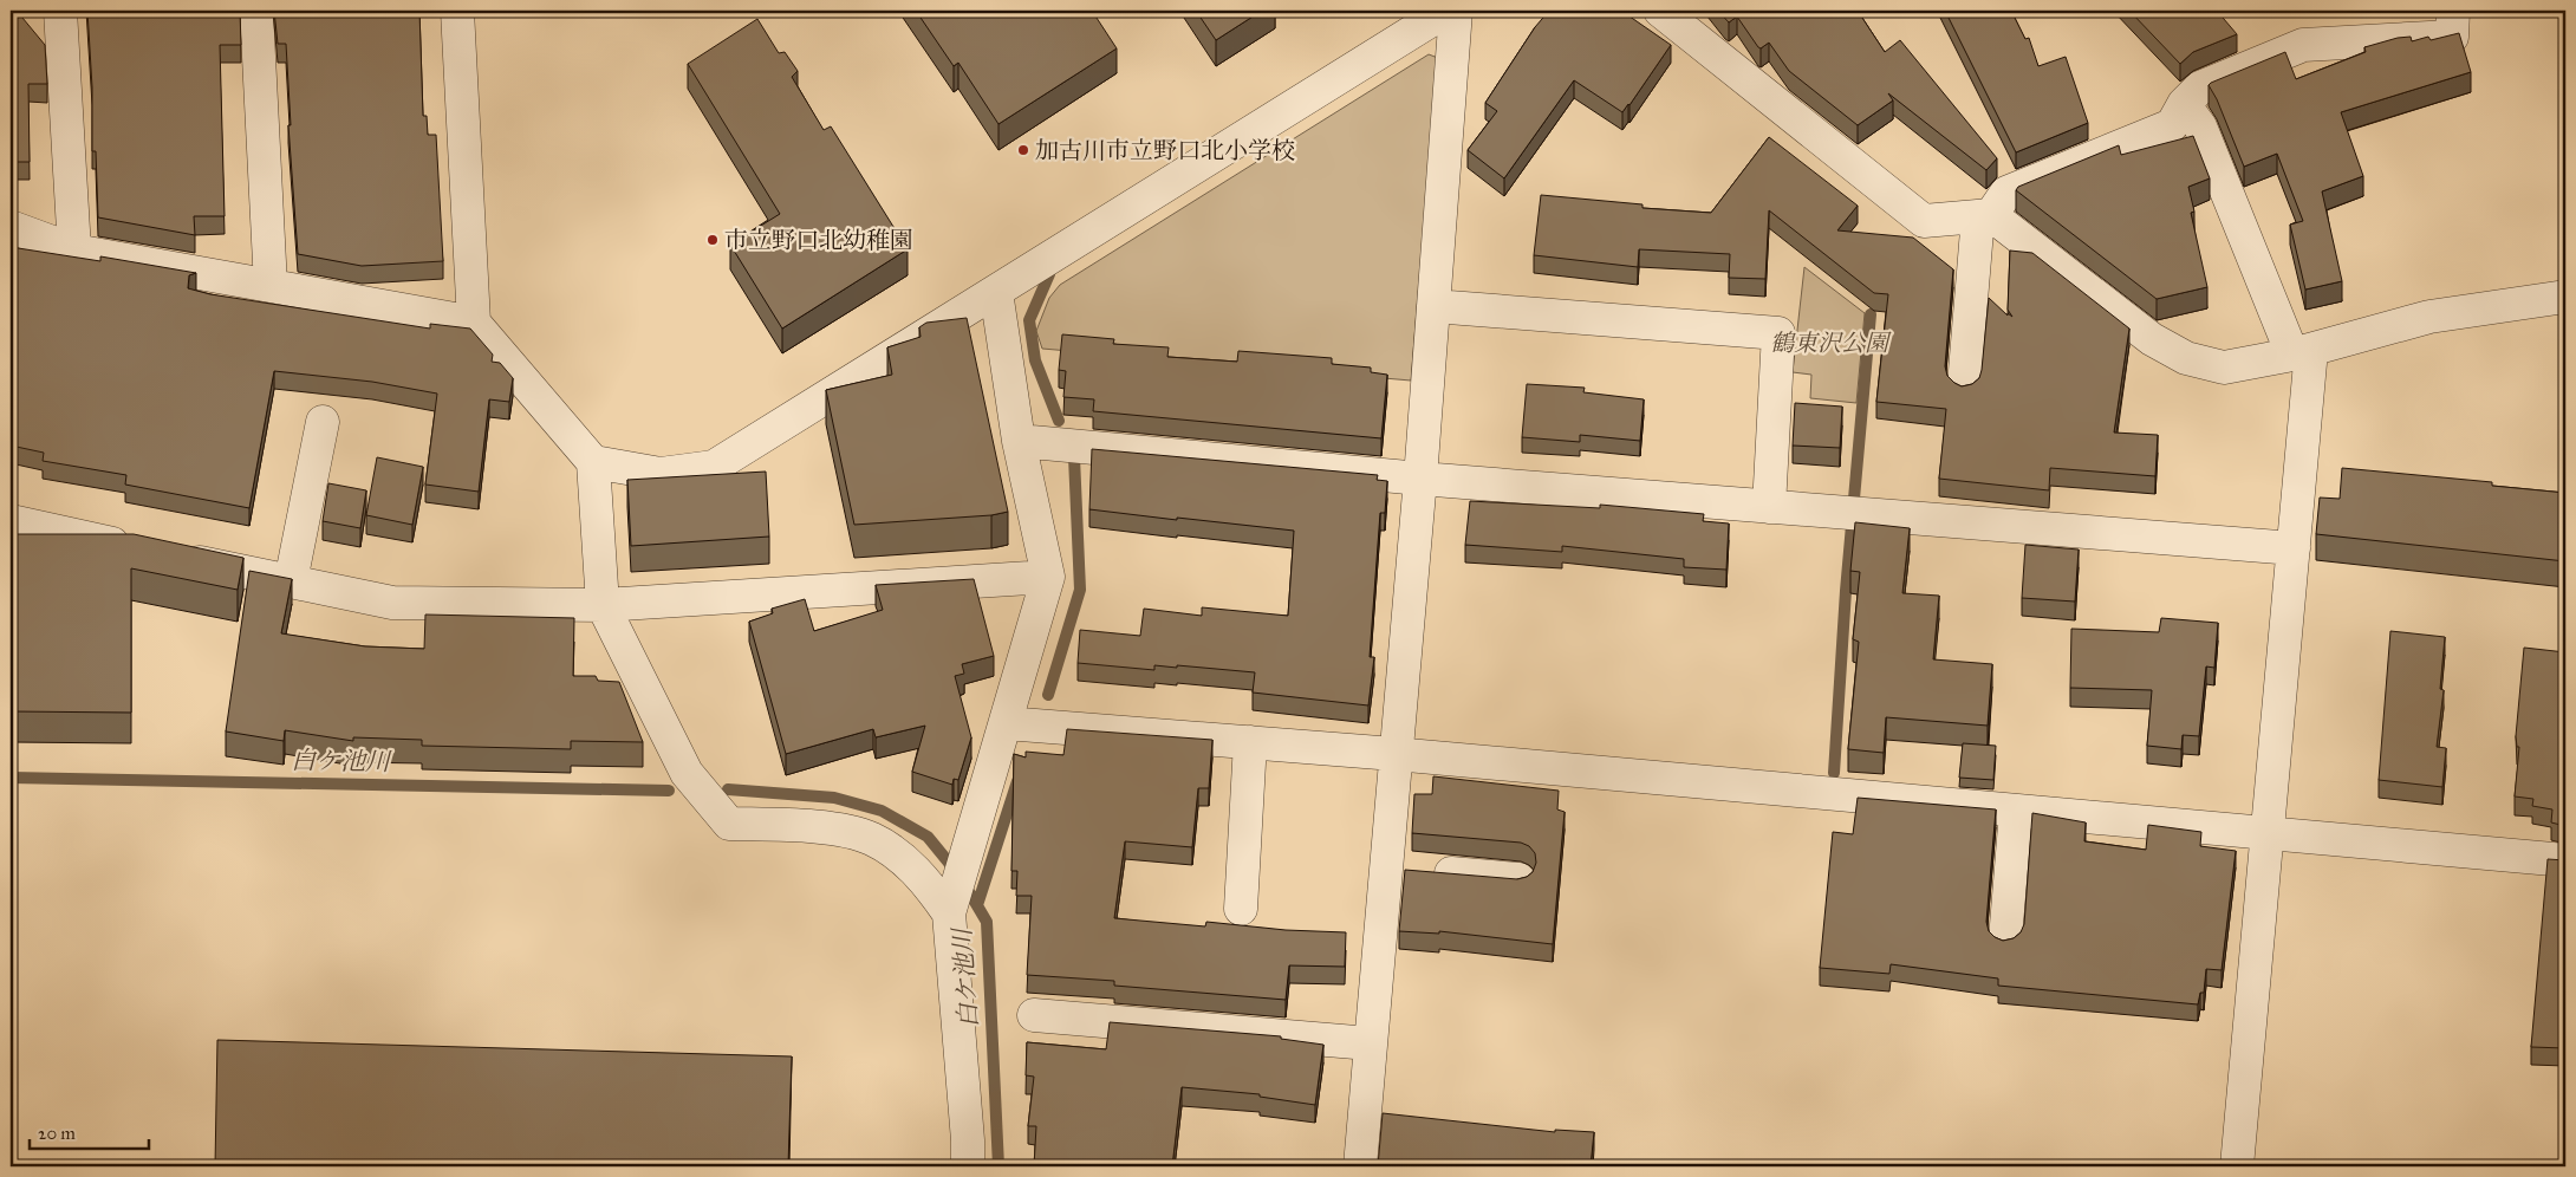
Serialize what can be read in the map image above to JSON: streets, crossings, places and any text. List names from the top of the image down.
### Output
{
  "water": ["白ケ池川"],
  "parks": ["鶴東沢公園"],
  "places": ["加古川市立野口北小学校", "市立野口北幼稚園"],
  "scale_bar": "20 m"
}
